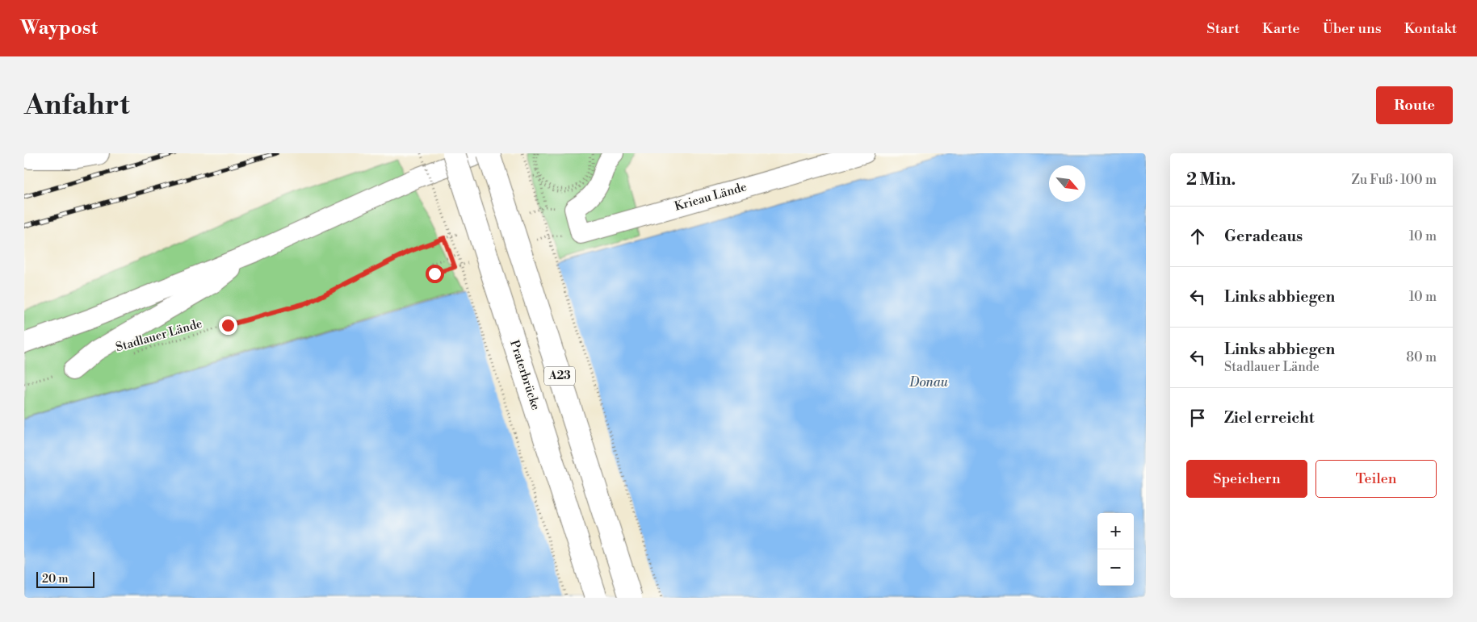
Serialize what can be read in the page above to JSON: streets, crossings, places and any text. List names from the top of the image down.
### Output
{
  "streets": {
    "main road": ["Praterbrücke", "A23"],
    "lane": ["Krieau Lände"],
    "path": ["Stadlauer Lände"]
  },
  "water": ["Donau"],
  "scale_bar": "20 m",
  "north": "bottom right",
  "page": {
    "header": "Waypost",
    "nav": [
      "Start",
      "Karte",
      "Über uns",
      "Kontakt"
    ],
    "buttons": [
      "Route",
      ["Speichern", "Teilen"]
    ],
    "title": "Anfahrt",
    "heading": ["2 Min.", "Zu Fuß · 100 m"],
    "list": [
      ["Geradeaus", "10 m"],
      ["Links abbiegen", "10 m"],
      ["Links abbiegen", "Stadlauer Lände", "80 m"],
      "Ziel erreicht"
    ],
    "map_buttons": ["+", "−"],
    "scale": "20 m"
  }
}
